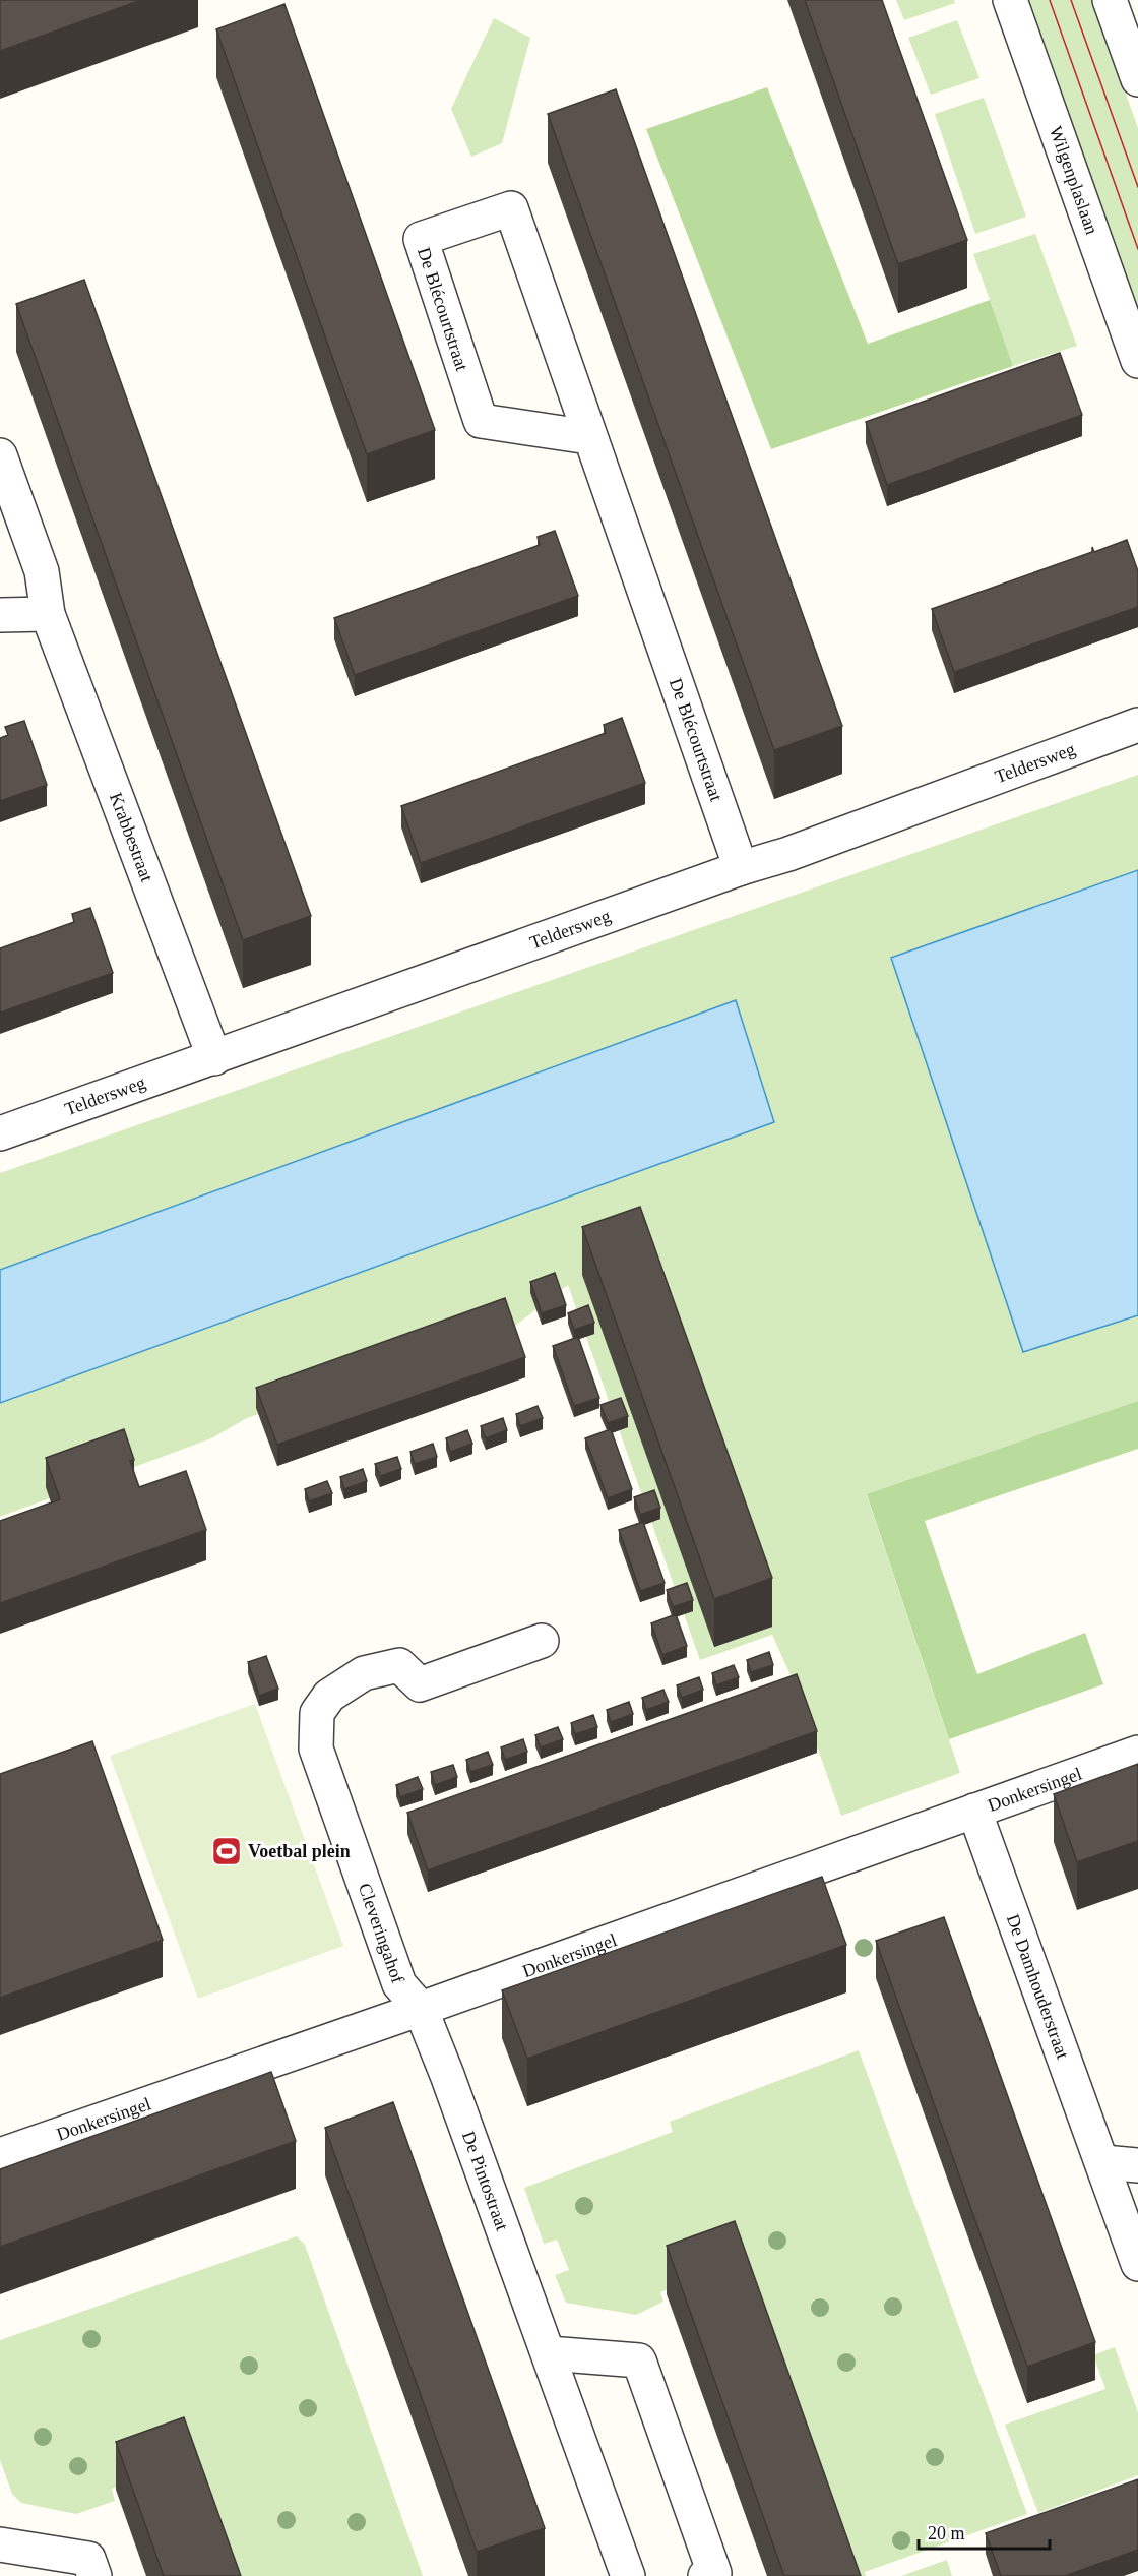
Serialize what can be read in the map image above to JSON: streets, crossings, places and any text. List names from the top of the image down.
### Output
{
  "streets": {
    "street": [
      "Wilgenplaslaan",
      "De Blécourtstraat",
      "Teldersweg",
      "Krabbestraat",
      "Donkersingel",
      "Cleveringahof",
      "De Damhouderstraat",
      "De Pintostraat"
    ]
  },
  "crossings": [
    ["De Blécourtstraat", "Teldersweg"],
    ["Teldersweg", "Krabbestraat"],
    ["Donkersingel", "Cleveringahof"],
    ["Donkersingel", "De Damhouderstraat"],
    ["Donkersingel", "De Pintostraat"],
    ["Cleveringahof", "De Pintostraat"]
  ],
  "places": {
    "sports": ["Voetbal plein"]
  },
  "scale_bar": "20 m"
}
